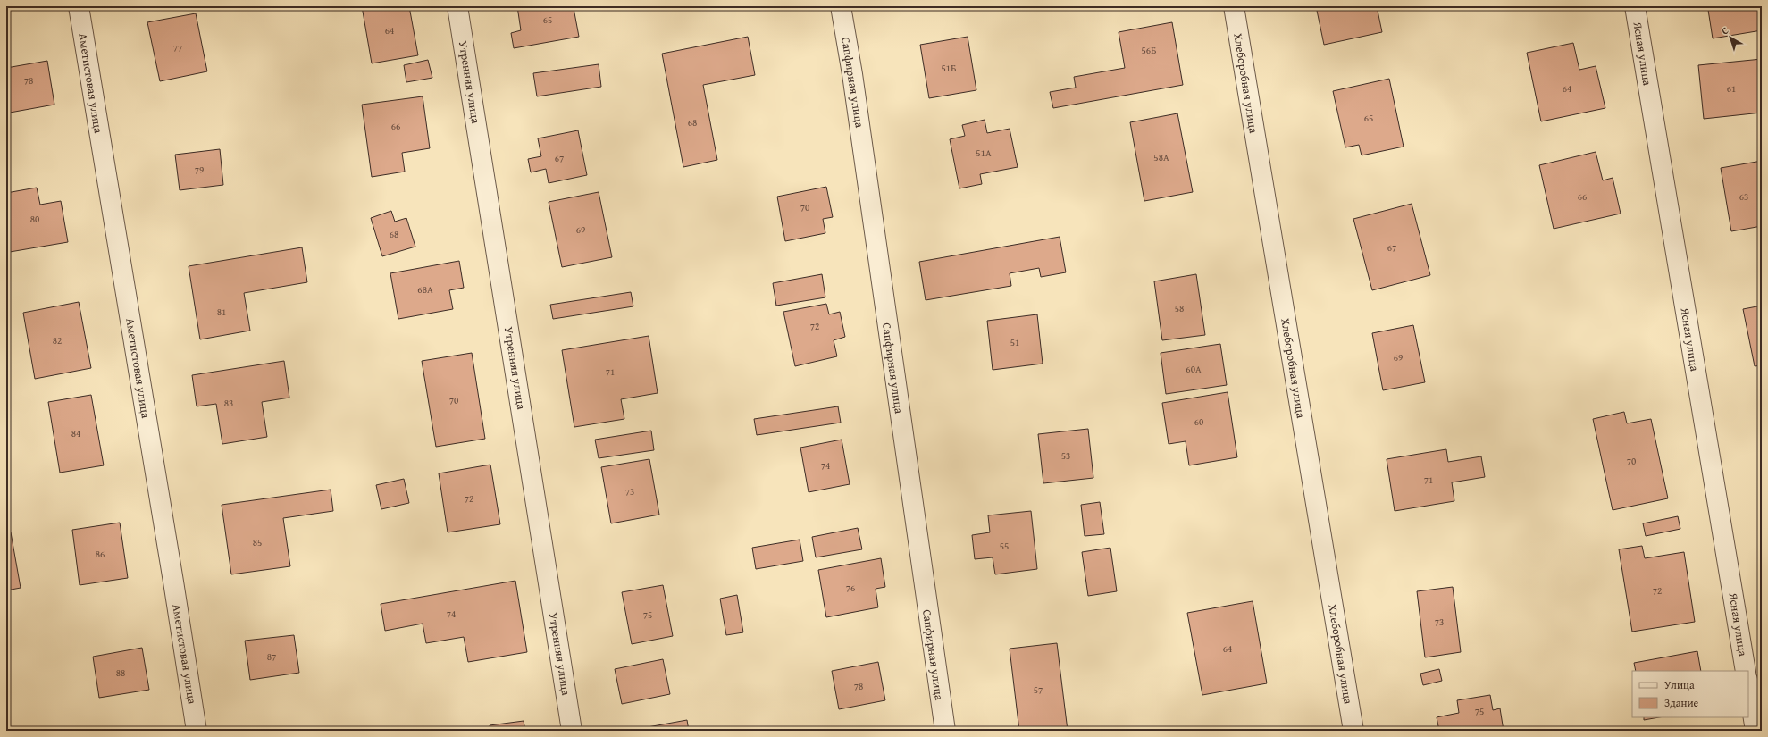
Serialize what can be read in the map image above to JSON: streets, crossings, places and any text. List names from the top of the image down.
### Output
{
  "streets": {
    "street": [
      "Ясная улица",
      "Утренняя улица",
      "Сапфирная улица",
      "Аметистовая улица",
      "Хлеборобная улица"
    ]
  },
  "house_numbers": [
    "65",
    "64",
    "77",
    "56Б",
    "51Б",
    "78",
    "64",
    "61",
    "65",
    "68",
    "66",
    "51А",
    "58А",
    "67",
    "79",
    "66",
    "63",
    "70",
    "80",
    "69",
    "68",
    "67",
    "68А",
    "58",
    "81",
    "72",
    "82",
    "51",
    "69",
    "60А",
    "71",
    "70",
    "83",
    "60",
    "84",
    "53",
    "70",
    "74",
    "71",
    "73",
    "72",
    "85",
    "55",
    "86",
    "76",
    "72",
    "74",
    "75",
    "73",
    "64",
    "87",
    "88",
    "78",
    "57",
    "75"
  ],
  "legend": ["Улица", "Здание"],
  "north": "top left"
}
